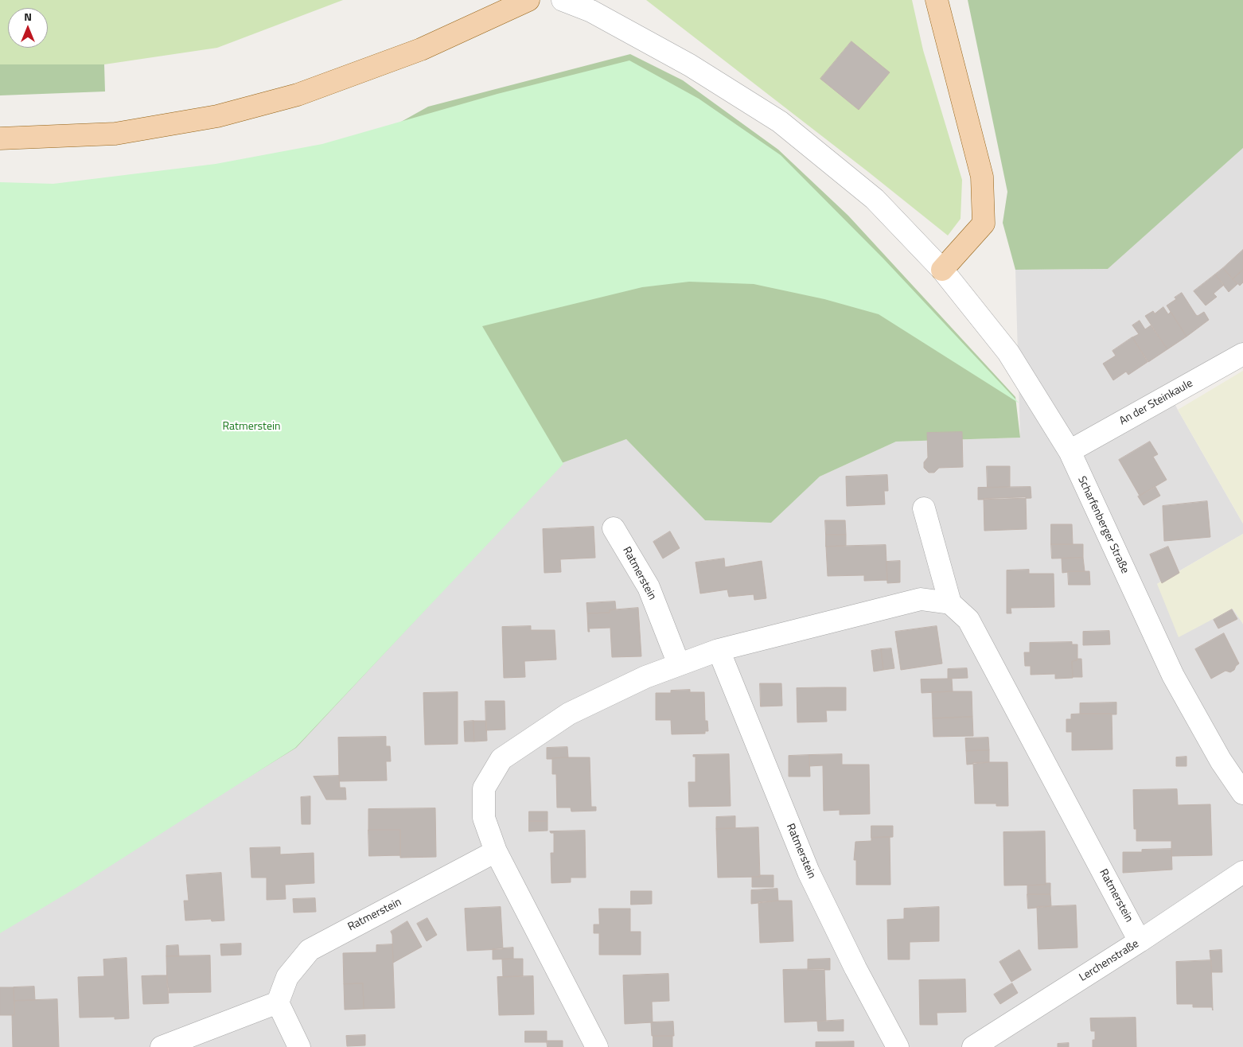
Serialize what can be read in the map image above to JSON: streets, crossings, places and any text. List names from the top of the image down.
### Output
{
  "streets": {
    "street": [
      "An der Steinkaule",
      "Scharfenberger Straße",
      "Ratmerstein",
      "Lerchenstraße"
    ]
  },
  "crossings": [
    ["An der Steinkaule", "Scharfenberger Straße"],
    ["Ratmerstein", "Lerchenstraße"]
  ],
  "parks": ["Ratmerstein"],
  "north": "top"
}
